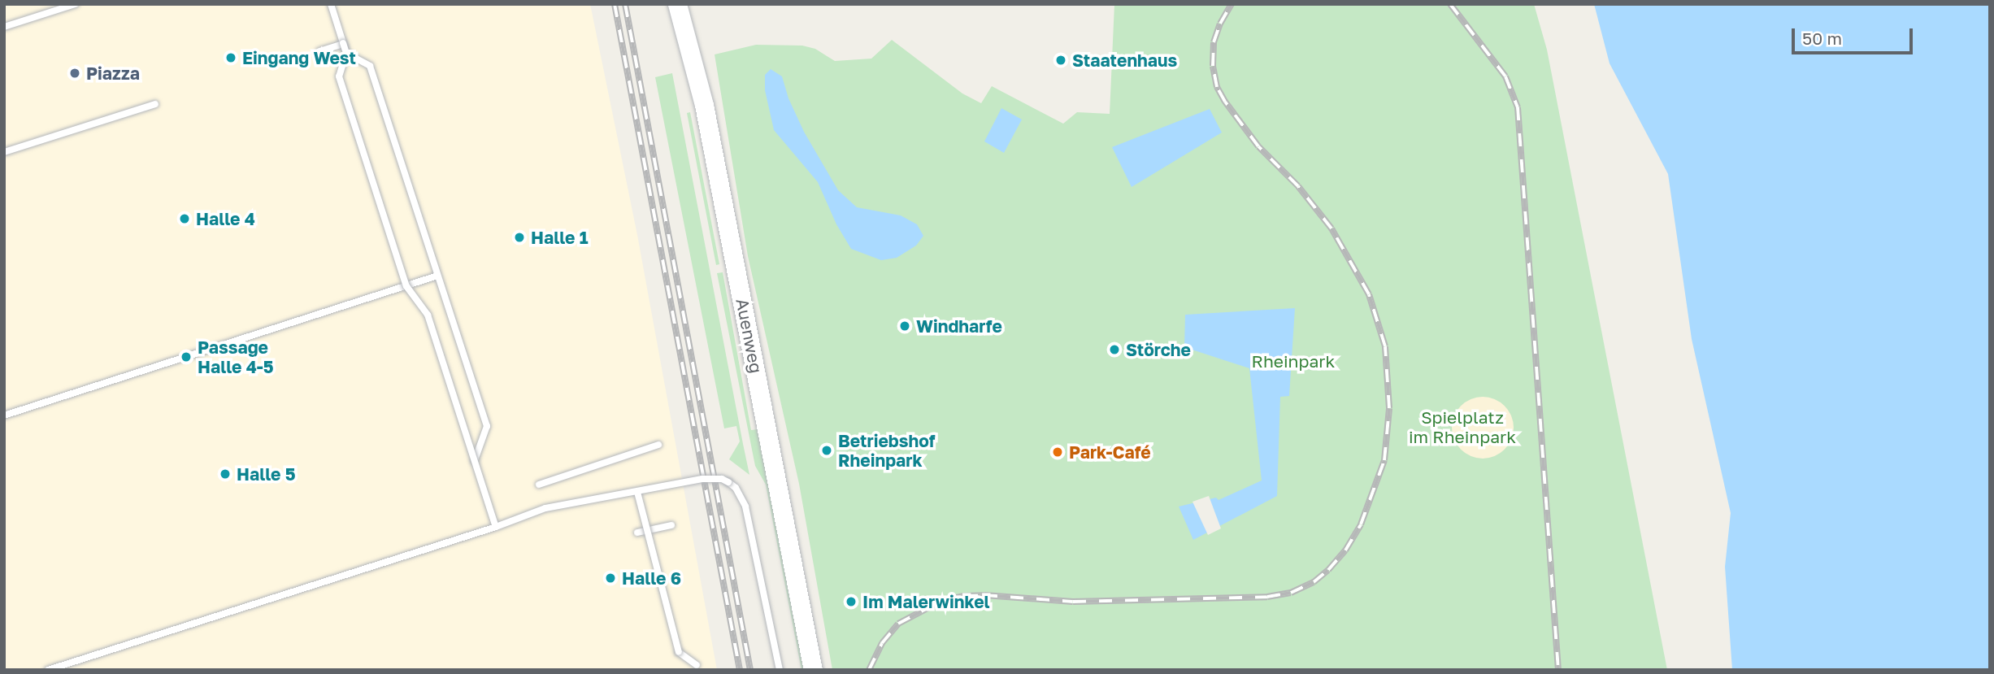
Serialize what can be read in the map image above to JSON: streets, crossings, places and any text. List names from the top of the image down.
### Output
{
  "streets": {
    "street": ["Auenweg"]
  },
  "parks": ["Rheinpark", "Spielplatz im Rheinpark"],
  "places": [
    "Eingang West",
    "Staatenhaus",
    "Piazza",
    "Halle 4",
    "Halle 1",
    "Windharfe",
    "Störche",
    "Passage Halle 4-5",
    "Betriebshof Rheinpark",
    "Park-Café",
    "Halle 5",
    "Halle 6",
    "Im Malerwinkel"
  ],
  "scale_bar": "50 m"
}
